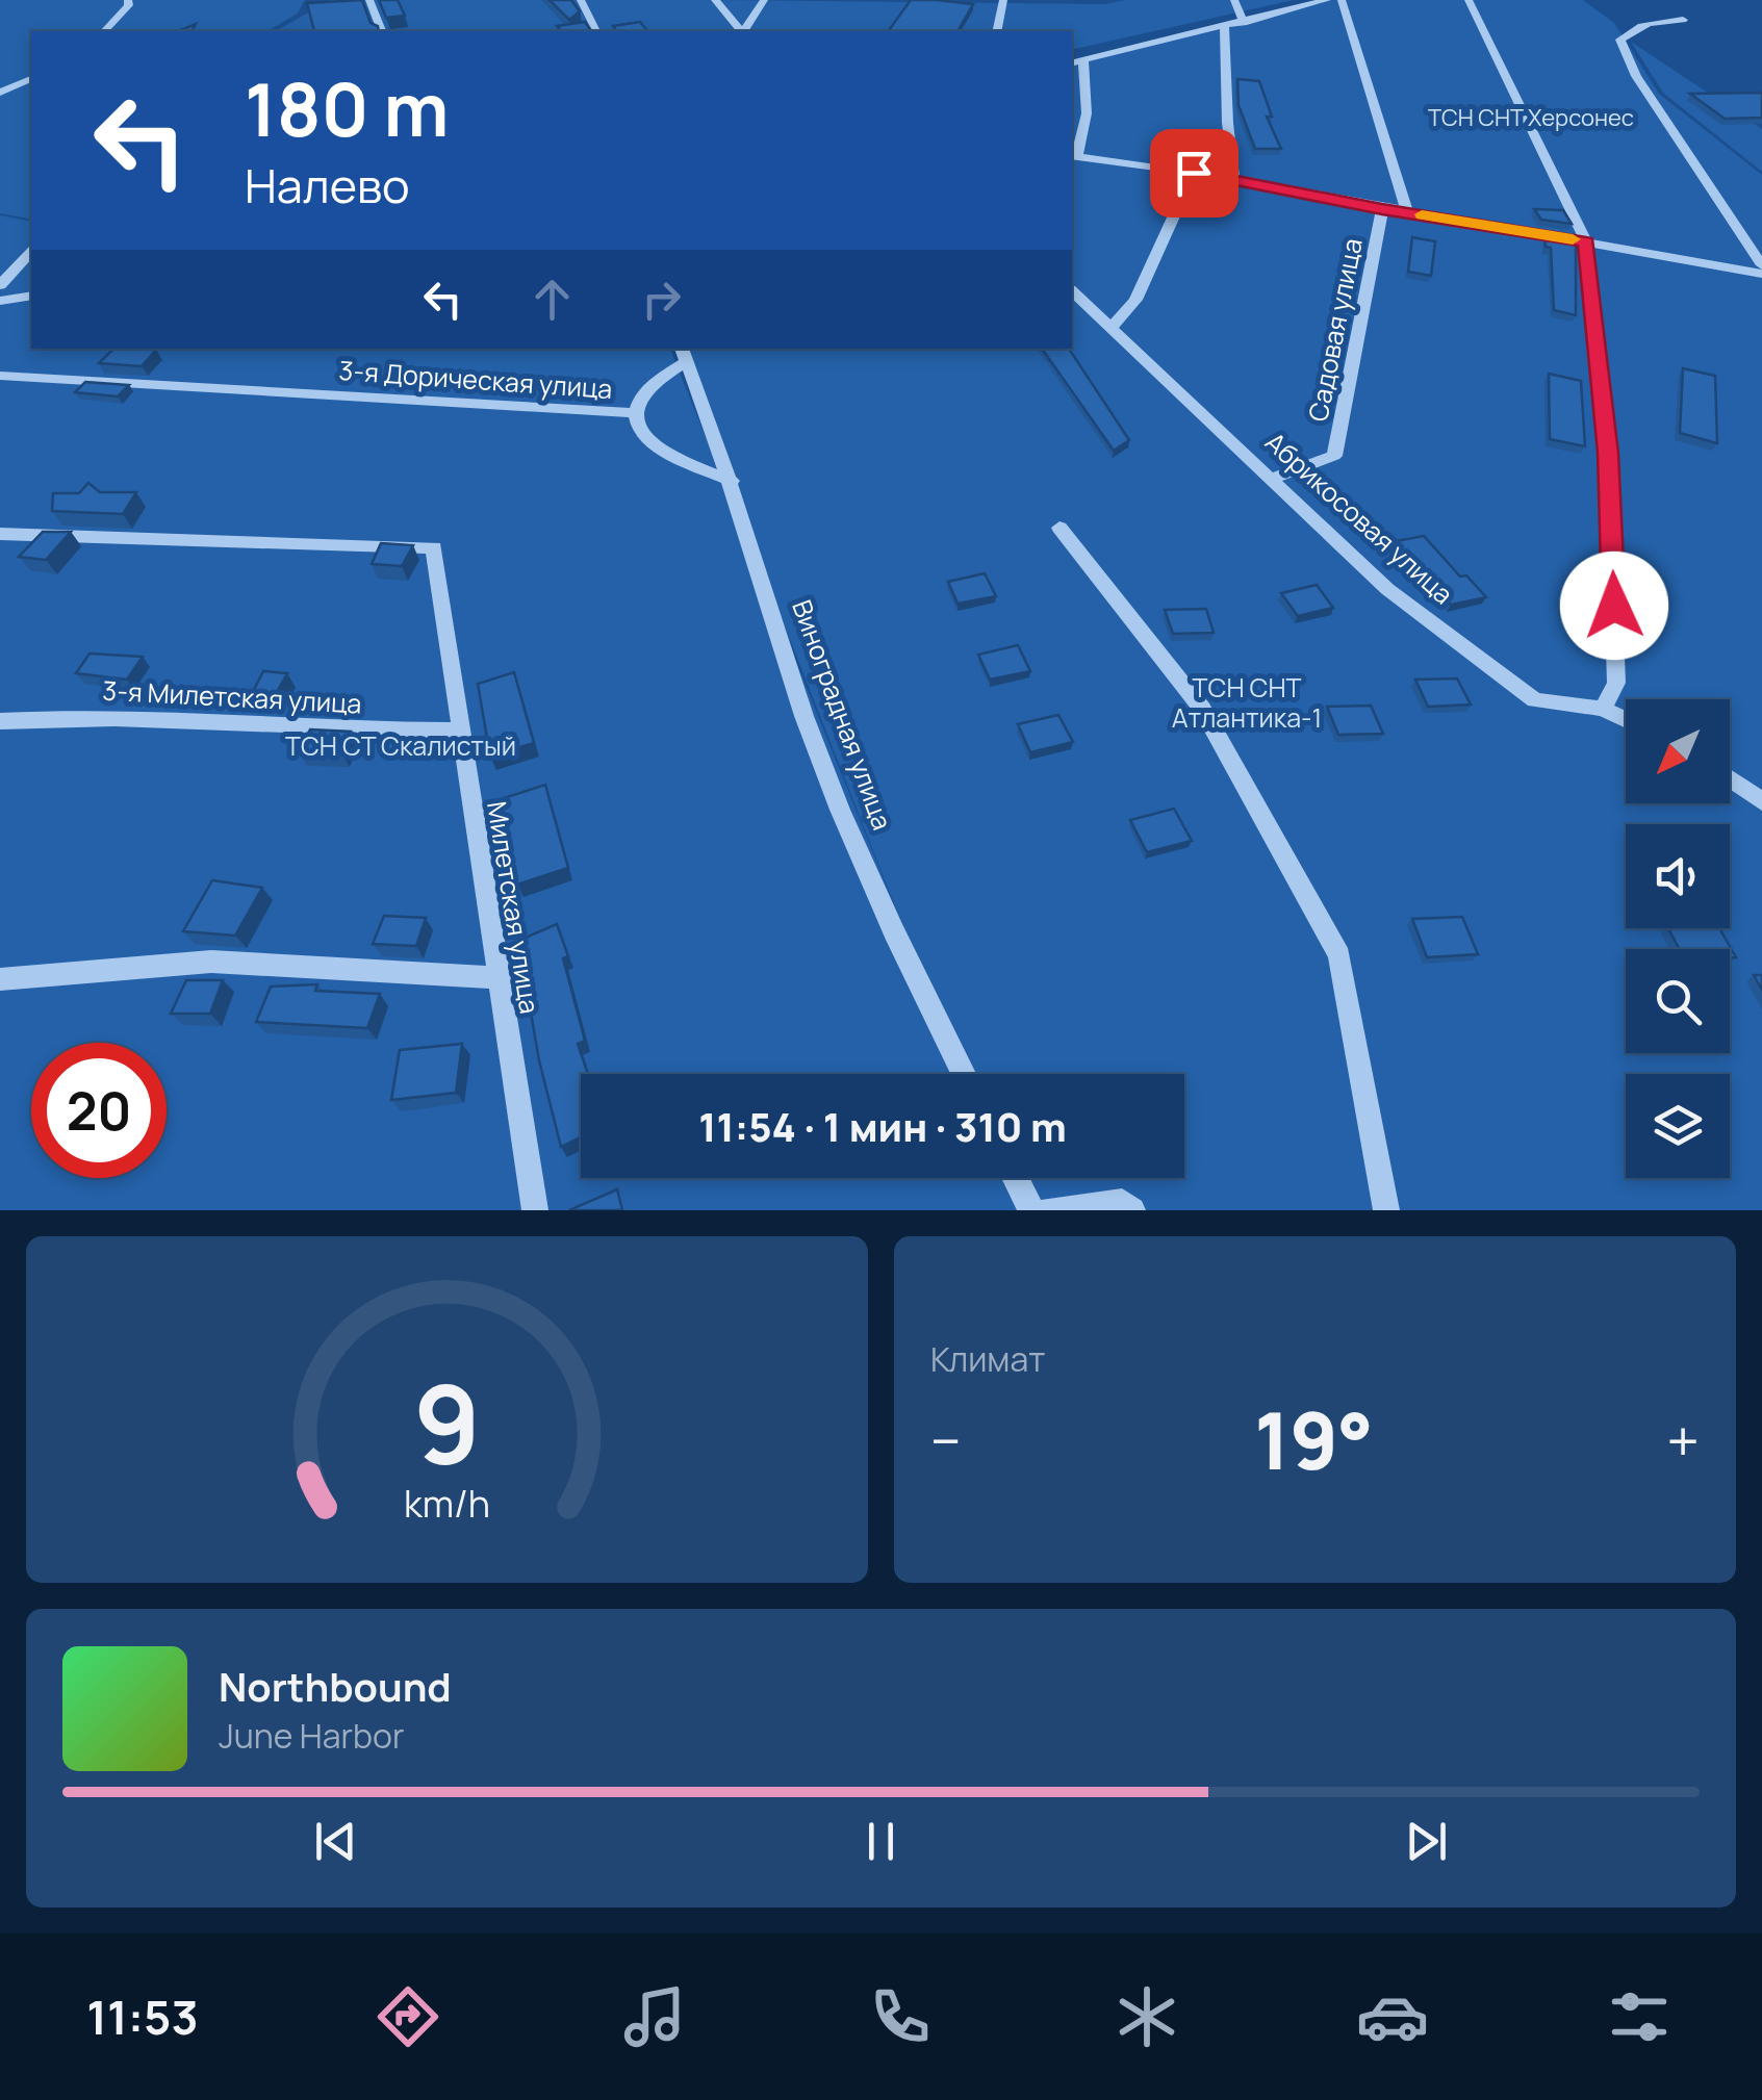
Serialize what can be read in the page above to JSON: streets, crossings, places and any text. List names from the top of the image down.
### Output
{
  "streets": {
    "lane": [
      "Садовая улица",
      "3-я Дорическая улица",
      "Абрикосовая улица",
      "3-я Милетская улица",
      "Виноградная улица",
      "Милетская улица"
    ]
  },
  "crossings": [
    ["Садовая улица", "Абрикосовая улица"],
    ["3-я Милетская улица", "Милетская улица"]
  ],
  "parks": ["ТСН СНТ Херсонес", "ТСН СНТ Атлантика-1", "ТСН СТ Скалистый"],
  "north": "bottom left",
  "page": {
    "turn": ["180 m", "Налево"],
    "limit": "20",
    "trip": "11:54 · 1 мин · 310 m",
    "tile": "Климат",
    "heat": ["−", "19°", "+"],
    "song": ["Northbound", "June Harbor"],
    "tabs": "11:53",
    "gauge": ["9", "km/h"]
  }
}
